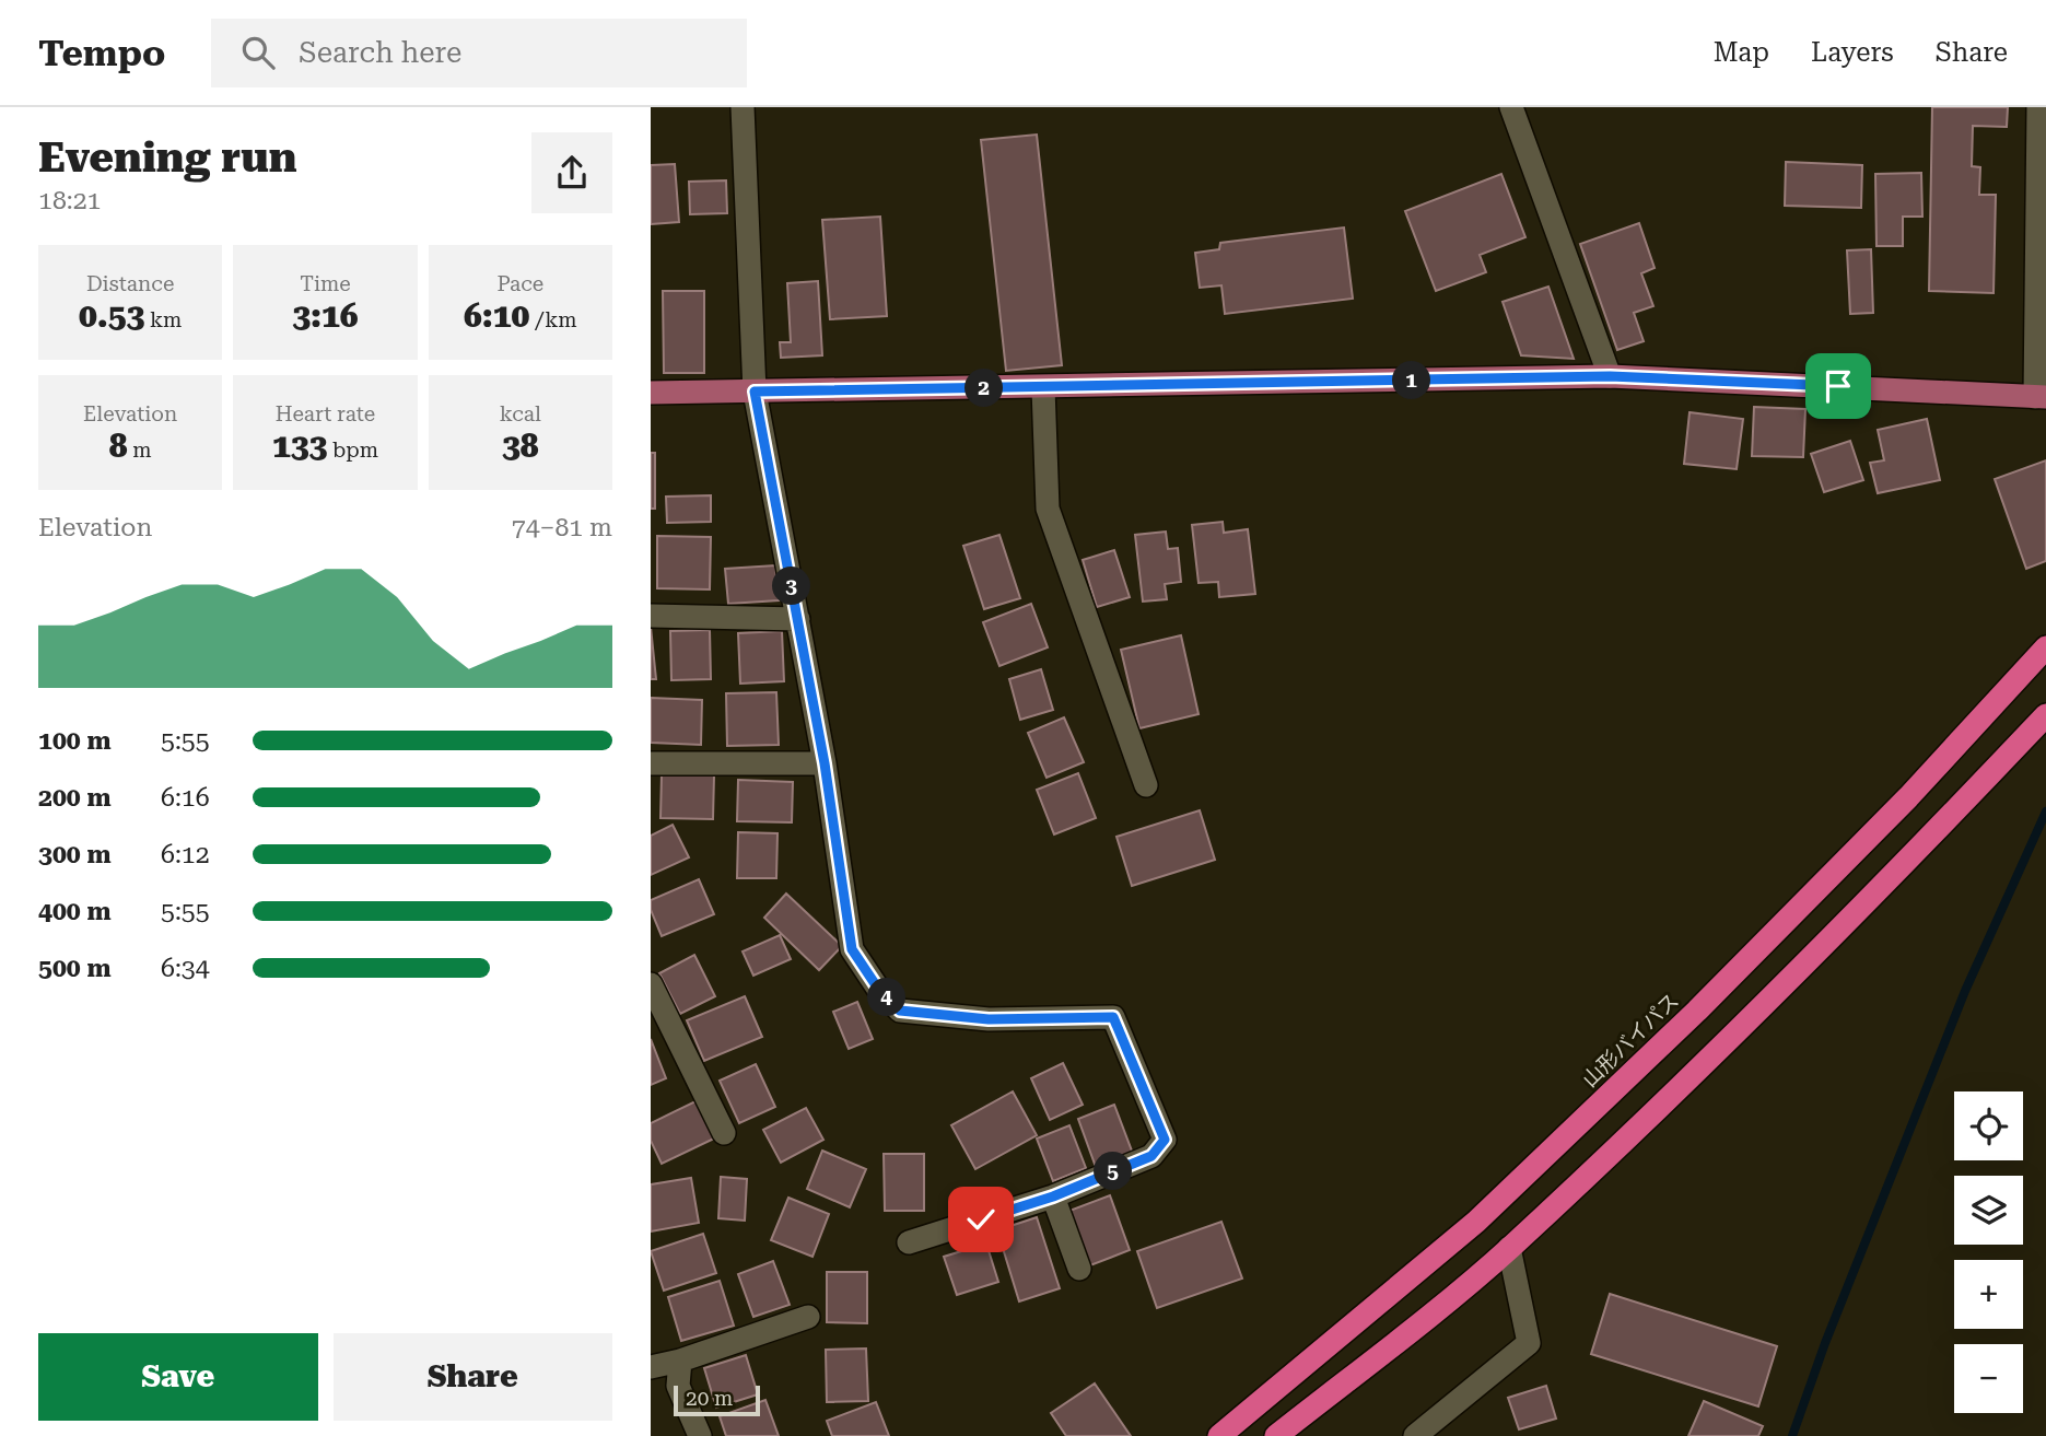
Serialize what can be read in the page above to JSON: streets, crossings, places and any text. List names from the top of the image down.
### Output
{
  "streets": {
    "highway": ["山形バイパス"]
  },
  "scale_bar": "20 m",
  "page": {
    "header": "Tempo",
    "search": "Search here",
    "nav": ["Map", "Layers", "Share"],
    "heading": ["Evening run", "18:21"],
    "stats": [
      ["Distance", "0.53 km"],
      ["Time", "3:16"],
      ["Pace", "6:10 /km"],
      ["Elevation", "8 m"],
      ["Heart rate", "133 bpm"],
      ["kcal", "38"]
    ],
    "pins": [
      "1",
      "2",
      "3",
      "4",
      "5"
    ],
    "chart": ["Elevation", "74–81 m"],
    "list": [
      {
        "name": "100 m",
        "note": "5:55"
      },
      {
        "name": "200 m",
        "note": "6:16"
      },
      {
        "name": "300 m",
        "note": "6:12"
      },
      {
        "name": "400 m",
        "note": "5:55"
      },
      {
        "name": "500 m",
        "note": "6:34"
      }
    ],
    "map_buttons": ["+", "−"],
    "buttons": ["Save", "Share"],
    "scale": "20 m"
  }
}
